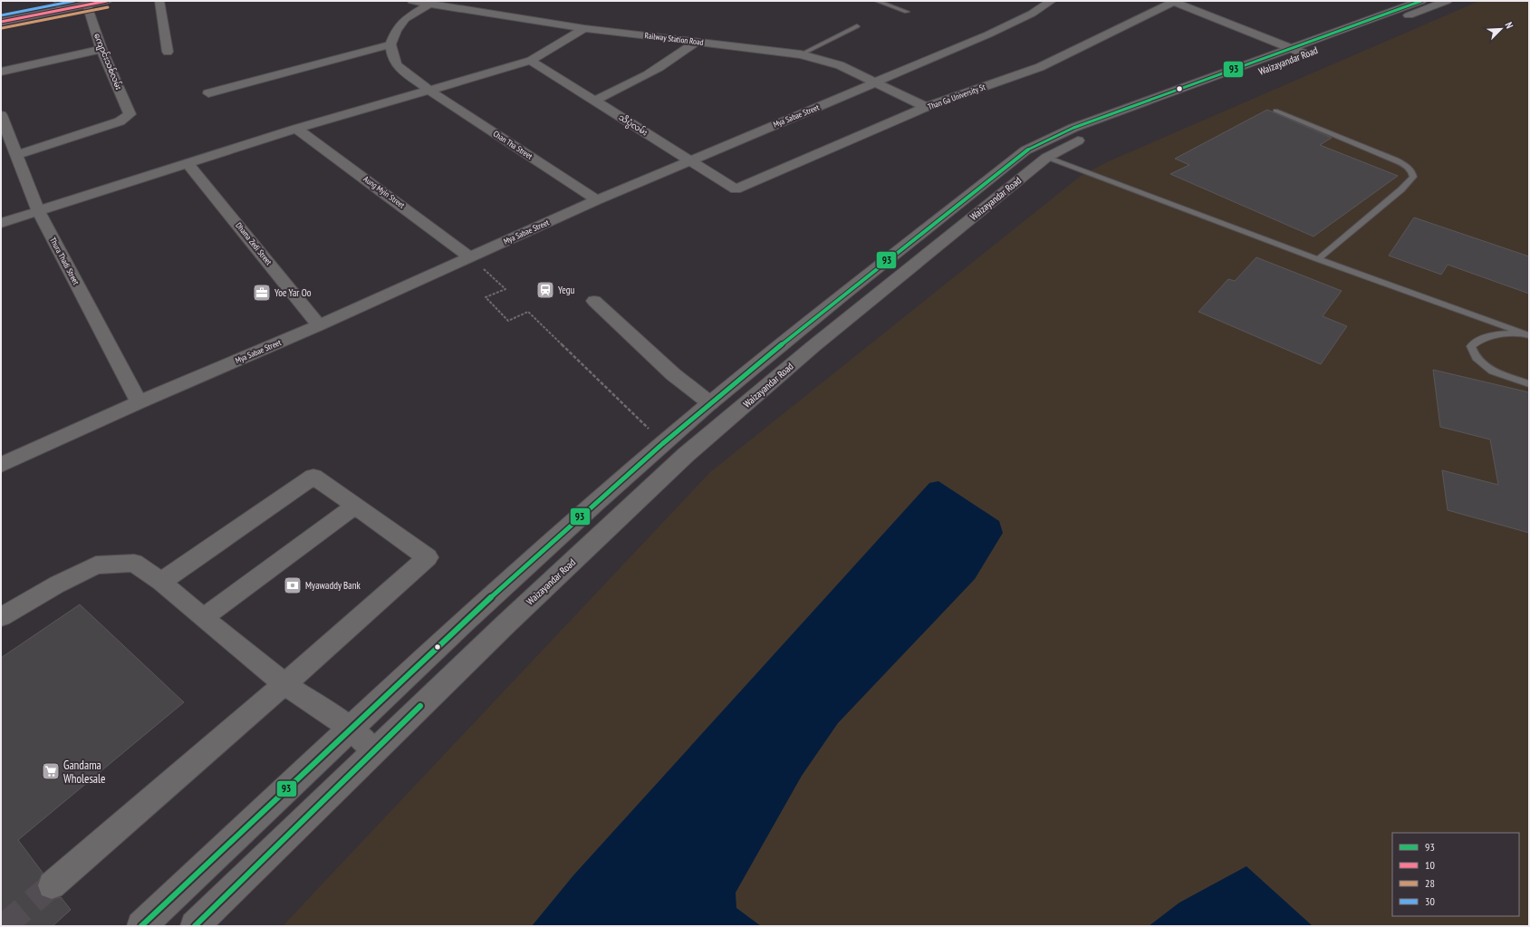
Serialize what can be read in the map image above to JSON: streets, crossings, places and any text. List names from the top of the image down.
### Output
{
  "streets": {
    "main road": ["Waizayandar Road"],
    "street": [
      "Railway Station Road",
      "ကျောင်းသစ်လမ်း",
      "Than Ga University St",
      "Mya Sabae Street",
      "သိပ္ပံလမ်း",
      "Chan Tha Street",
      "Aung Myin Street",
      "Dhama Zedi Street",
      "Thura Thadi Street"
    ]
  },
  "crossings": [
    ["Railway Station Road", "Than Ga University St"],
    ["Railway Station Road", "Mya Sabae Street"],
    ["ကျောင်းသစ်လမ်း", "Thura Thadi Street"],
    ["Than Ga University St", "သိပ္ပံလမ်း"],
    ["Mya Sabae Street", "သိပ္ပံလမ်း"],
    ["Mya Sabae Street", "Chan Tha Street"],
    ["Mya Sabae Street", "Aung Myin Street"],
    ["Mya Sabae Street", "Dhama Zedi Street"],
    ["Mya Sabae Street", "Thura Thadi Street"]
  ],
  "places": {
    "station": ["Yegu"],
    "office": ["Yoe Yar Oo"],
    "bank": ["Myawaddy Bank"],
    "supermarket": ["Gandama Wholesale"]
  },
  "lines": [
    "transit line 93",
    "transit line 10",
    "transit line 30",
    "transit line 28"
  ],
  "legend": [
    "93",
    "10",
    "28",
    "30"
  ],
  "north": "top right"
}
